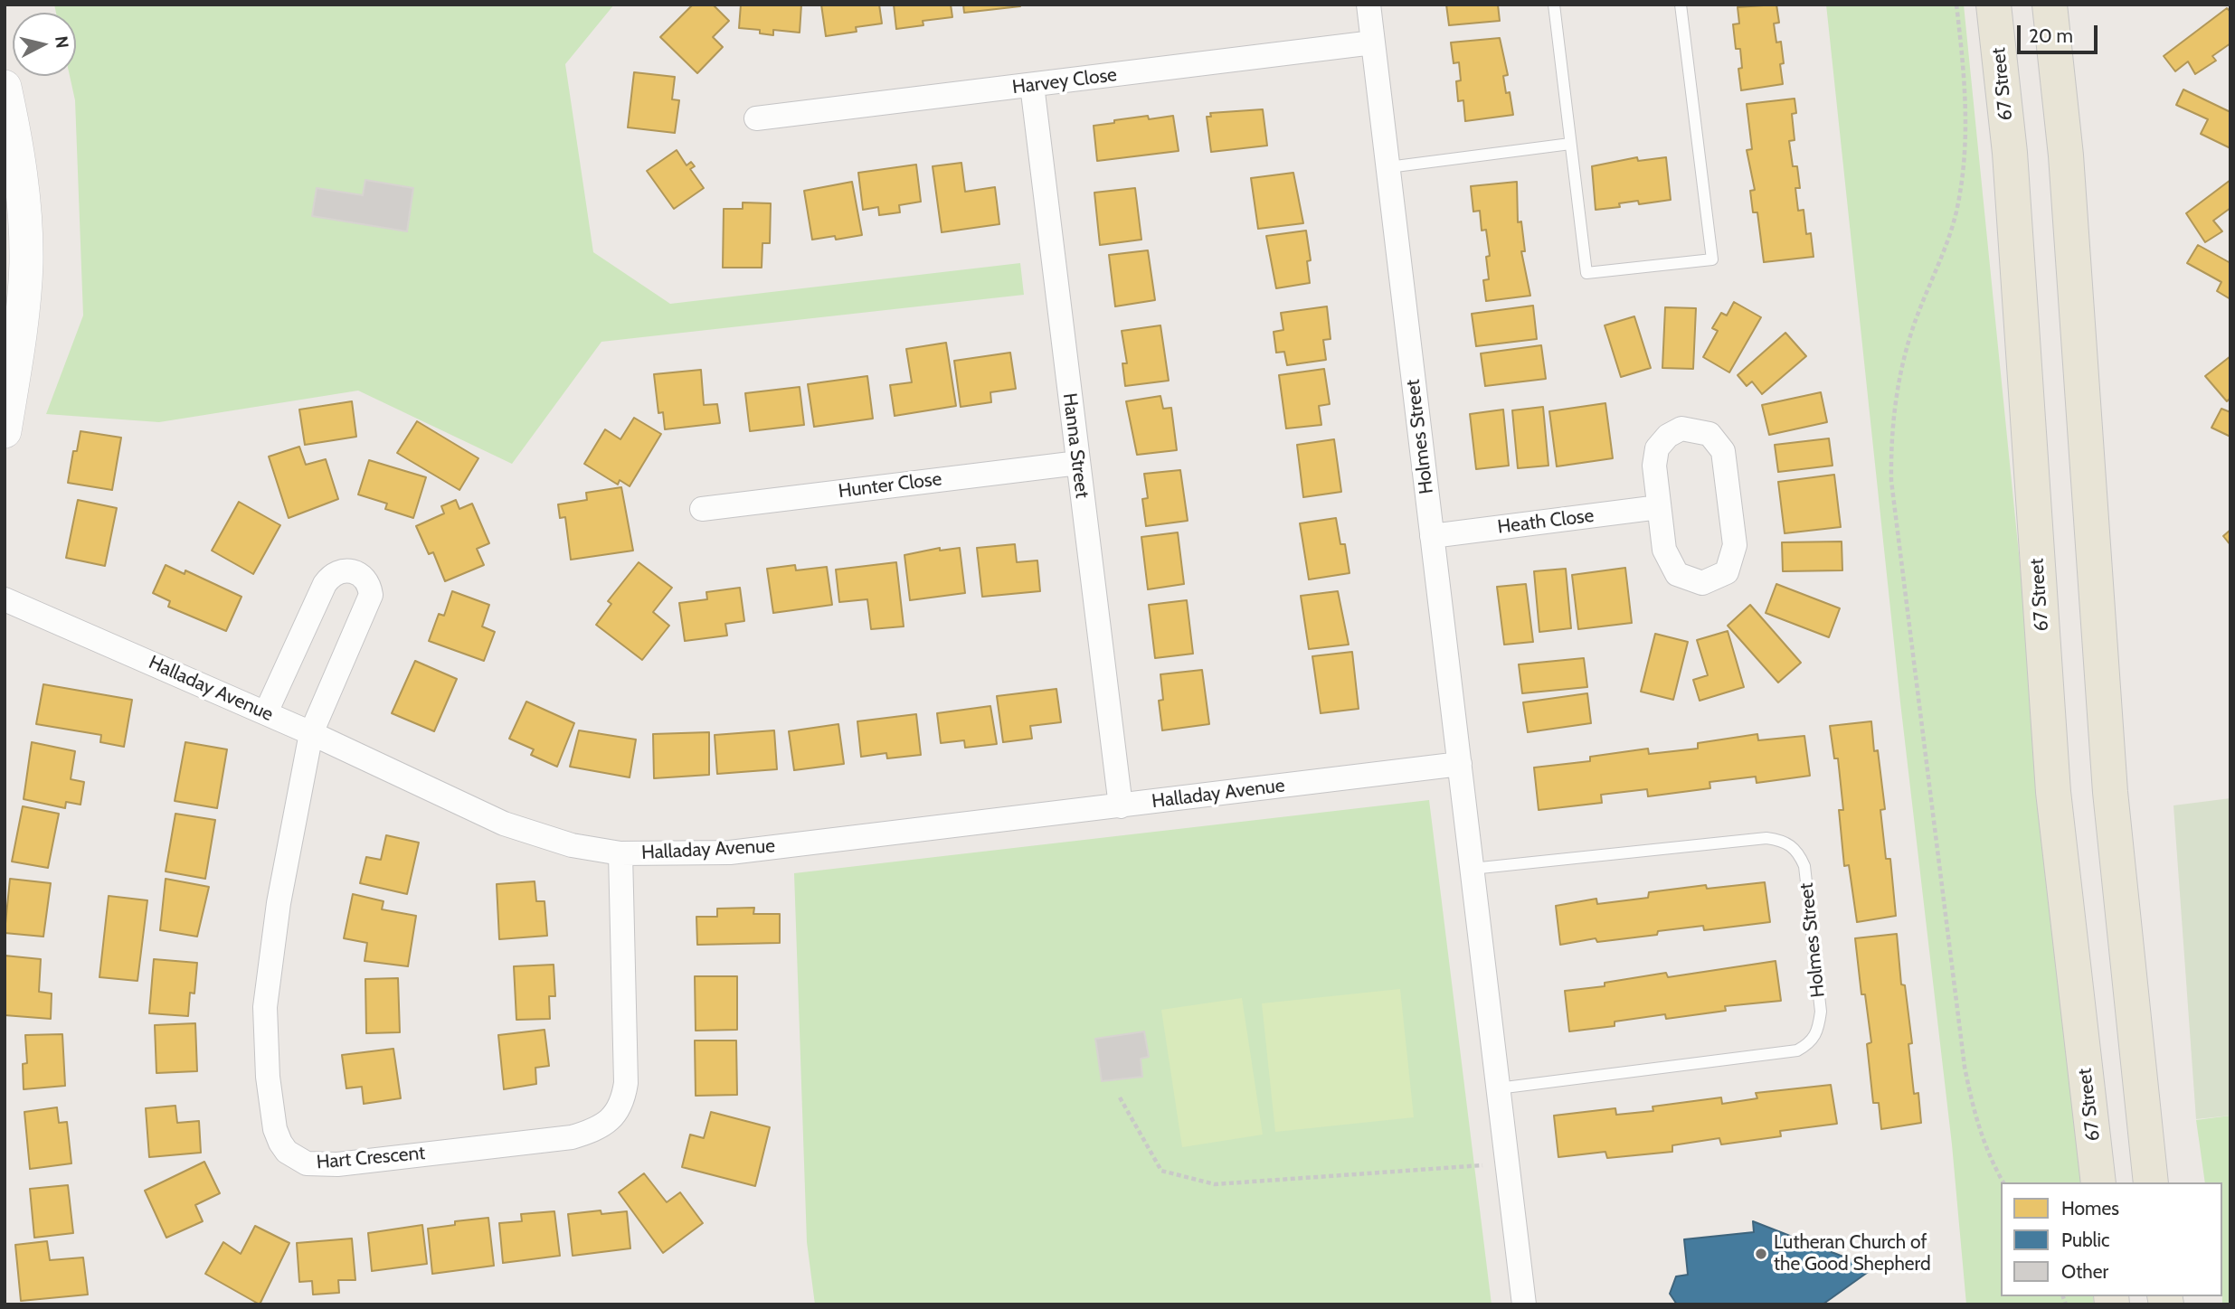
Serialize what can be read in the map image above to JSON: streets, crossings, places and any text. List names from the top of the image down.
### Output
{
  "streets": {
    "main road": ["67 Street"],
    "street": [
      "Harvey Close",
      "Holmes Street",
      "Hanna Street",
      "Hunter Close",
      "Heath Close",
      "Halladay Avenue",
      "Hart Crescent"
    ]
  },
  "crossings": [
    ["Harvey Close", "Holmes Street"],
    ["Harvey Close", "Hanna Street"],
    ["Holmes Street", "Heath Close"],
    ["Holmes Street", "Halladay Avenue"],
    ["Hanna Street", "Hunter Close"],
    ["Hanna Street", "Halladay Avenue"],
    ["Halladay Avenue", "Hart Crescent"]
  ],
  "places": ["Lutheran Church of the Good Shepherd"],
  "legend": ["Homes", "Public", "Other"],
  "scale_bar": "20 m",
  "north": "right"
}
